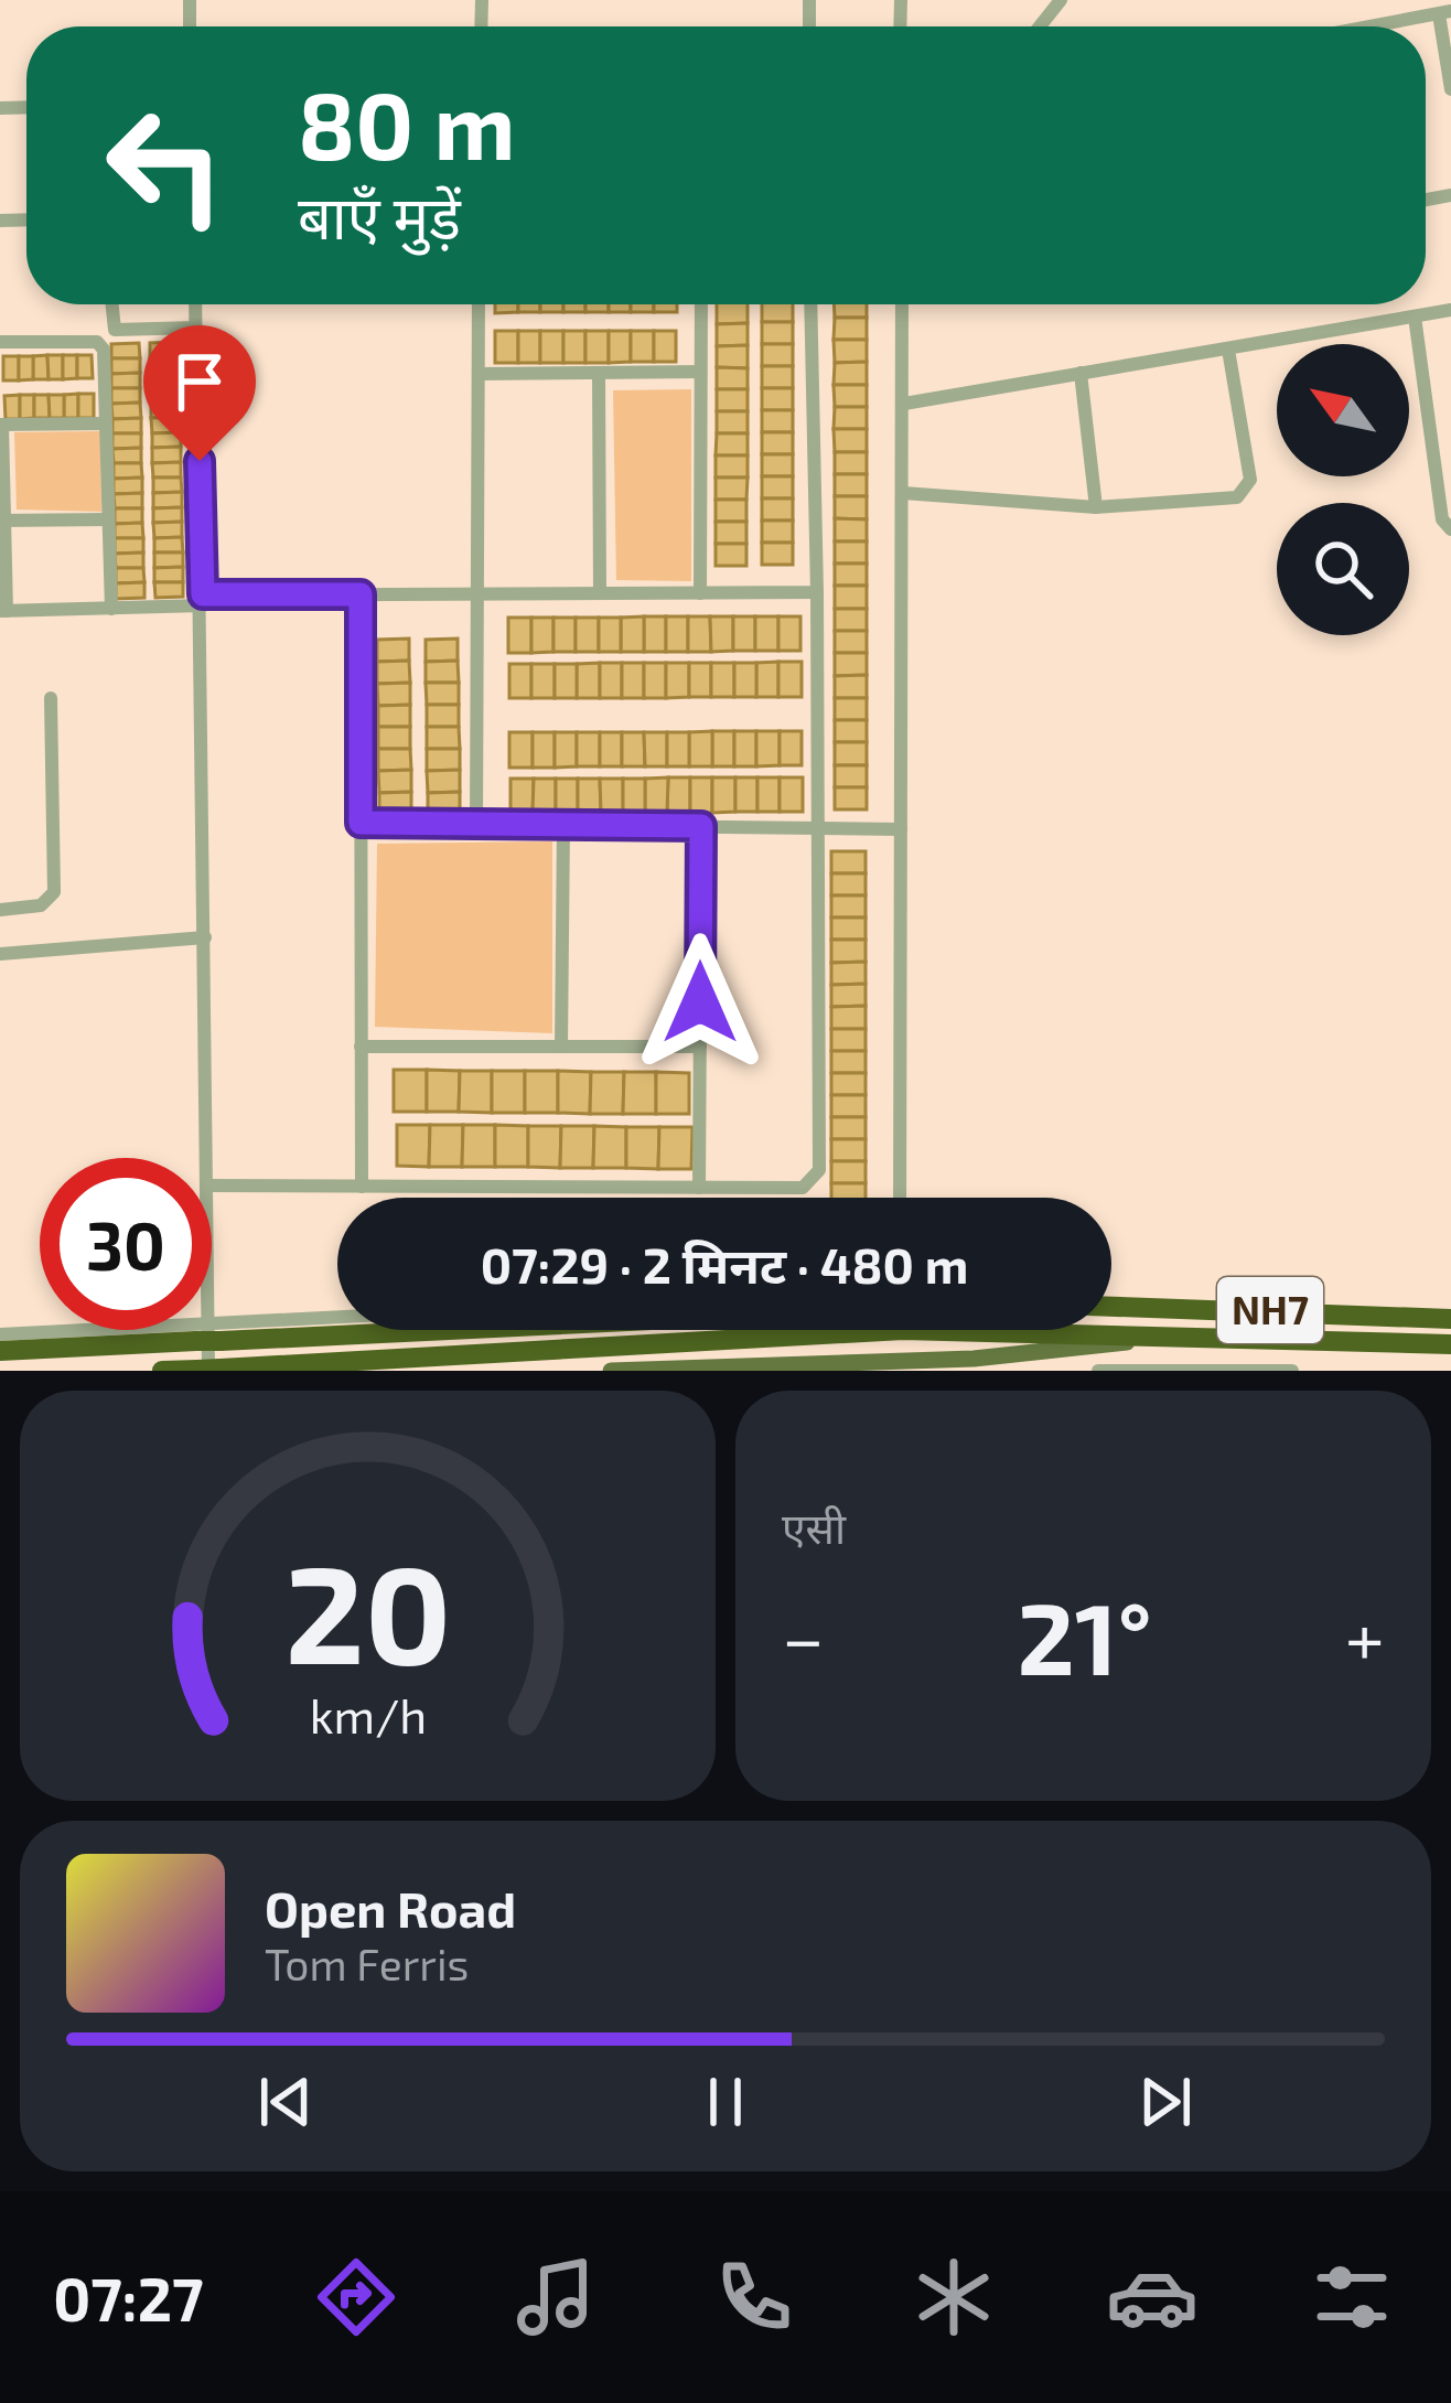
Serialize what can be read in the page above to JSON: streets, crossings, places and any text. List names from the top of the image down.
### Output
{
  "streets": {
    "highway": ["NH7"]
  },
  "north": "top left",
  "page": {
    "turn": ["80 m", "बाएँ मुड़ें"],
    "limit": "30",
    "trip": "07:29 · 2 मिनट · 480 m",
    "tile": "एसी",
    "heat": ["−", "21°", "+"],
    "song": ["Open Road", "Tom Ferris"],
    "tabs": "07:27",
    "gauge": ["20", "km/h"]
  }
}
